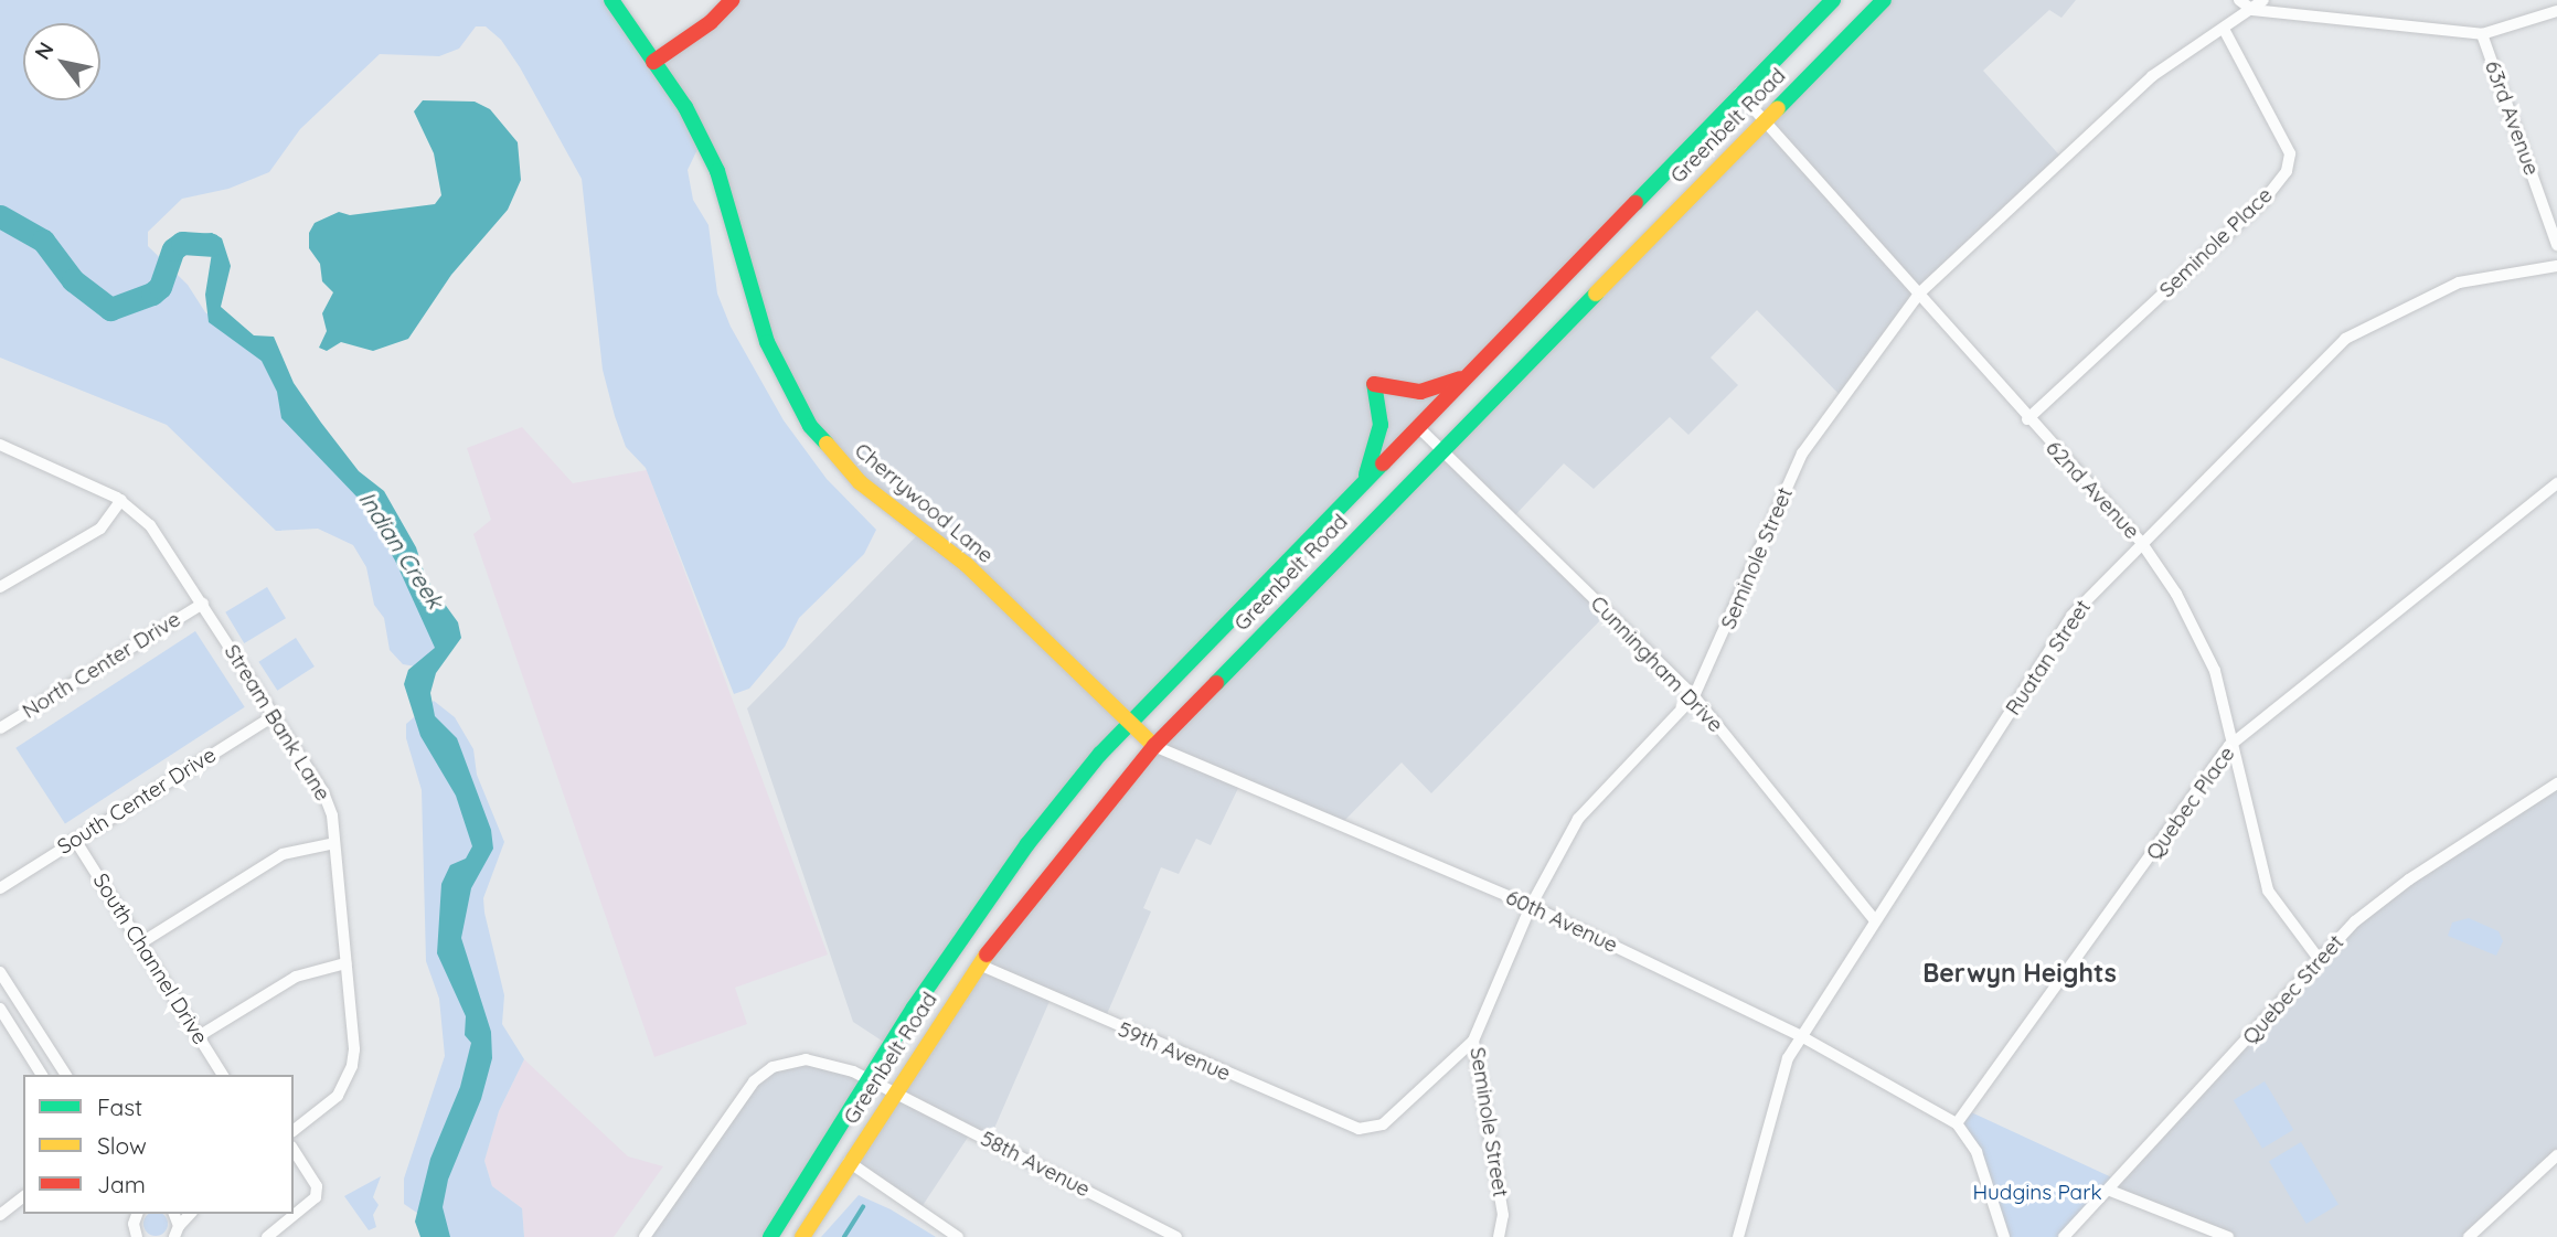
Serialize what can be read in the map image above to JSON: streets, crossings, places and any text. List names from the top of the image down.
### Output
{
  "streets": {
    "main road": ["Greenbelt Road", "Cherrywood Lane"],
    "street": [
      "63rd Avenue",
      "Seminole Place",
      "62nd Avenue",
      "Seminole Street",
      "Ruatan Street",
      "Cunningham Drive",
      "North Center Drive",
      "Stream Bank Lane",
      "South Center Drive",
      "Quebec Place",
      "60th Avenue",
      "South Channel Drive",
      "Quebec Street",
      "59th Avenue",
      "58th Avenue"
    ]
  },
  "crossings": [
    ["Greenbelt Road", "62nd Avenue"],
    ["Greenbelt Road", "Cherrywood Lane"],
    ["Greenbelt Road", "Cunningham Drive"],
    ["Greenbelt Road", "60th Avenue"],
    ["Greenbelt Road", "59th Avenue"],
    ["Greenbelt Road", "58th Avenue"],
    ["Seminole Place", "62nd Avenue"],
    ["Seminole Place", "Seminole Street"],
    ["62nd Avenue", "Seminole Street"],
    ["62nd Avenue", "Ruatan Street"],
    ["62nd Avenue", "Quebec Place"],
    ["62nd Avenue", "Quebec Street"],
    ["Cherrywood Lane", "60th Avenue"],
    ["Seminole Street", "Cunningham Drive"],
    ["Seminole Street", "60th Avenue"],
    ["Seminole Street", "59th Avenue"],
    ["Ruatan Street", "Cunningham Drive"],
    ["Ruatan Street", "60th Avenue"],
    ["North Center Drive", "Stream Bank Lane"],
    ["Stream Bank Lane", "South Center Drive"],
    ["South Center Drive", "South Channel Drive"],
    ["Quebec Place", "60th Avenue"]
  ],
  "districts": ["Berwyn Heights"],
  "water": ["Indian Creek"],
  "parks": ["Hudgins Park"],
  "legend": ["Fast", "Slow", "Jam"],
  "north": "top left"
}
